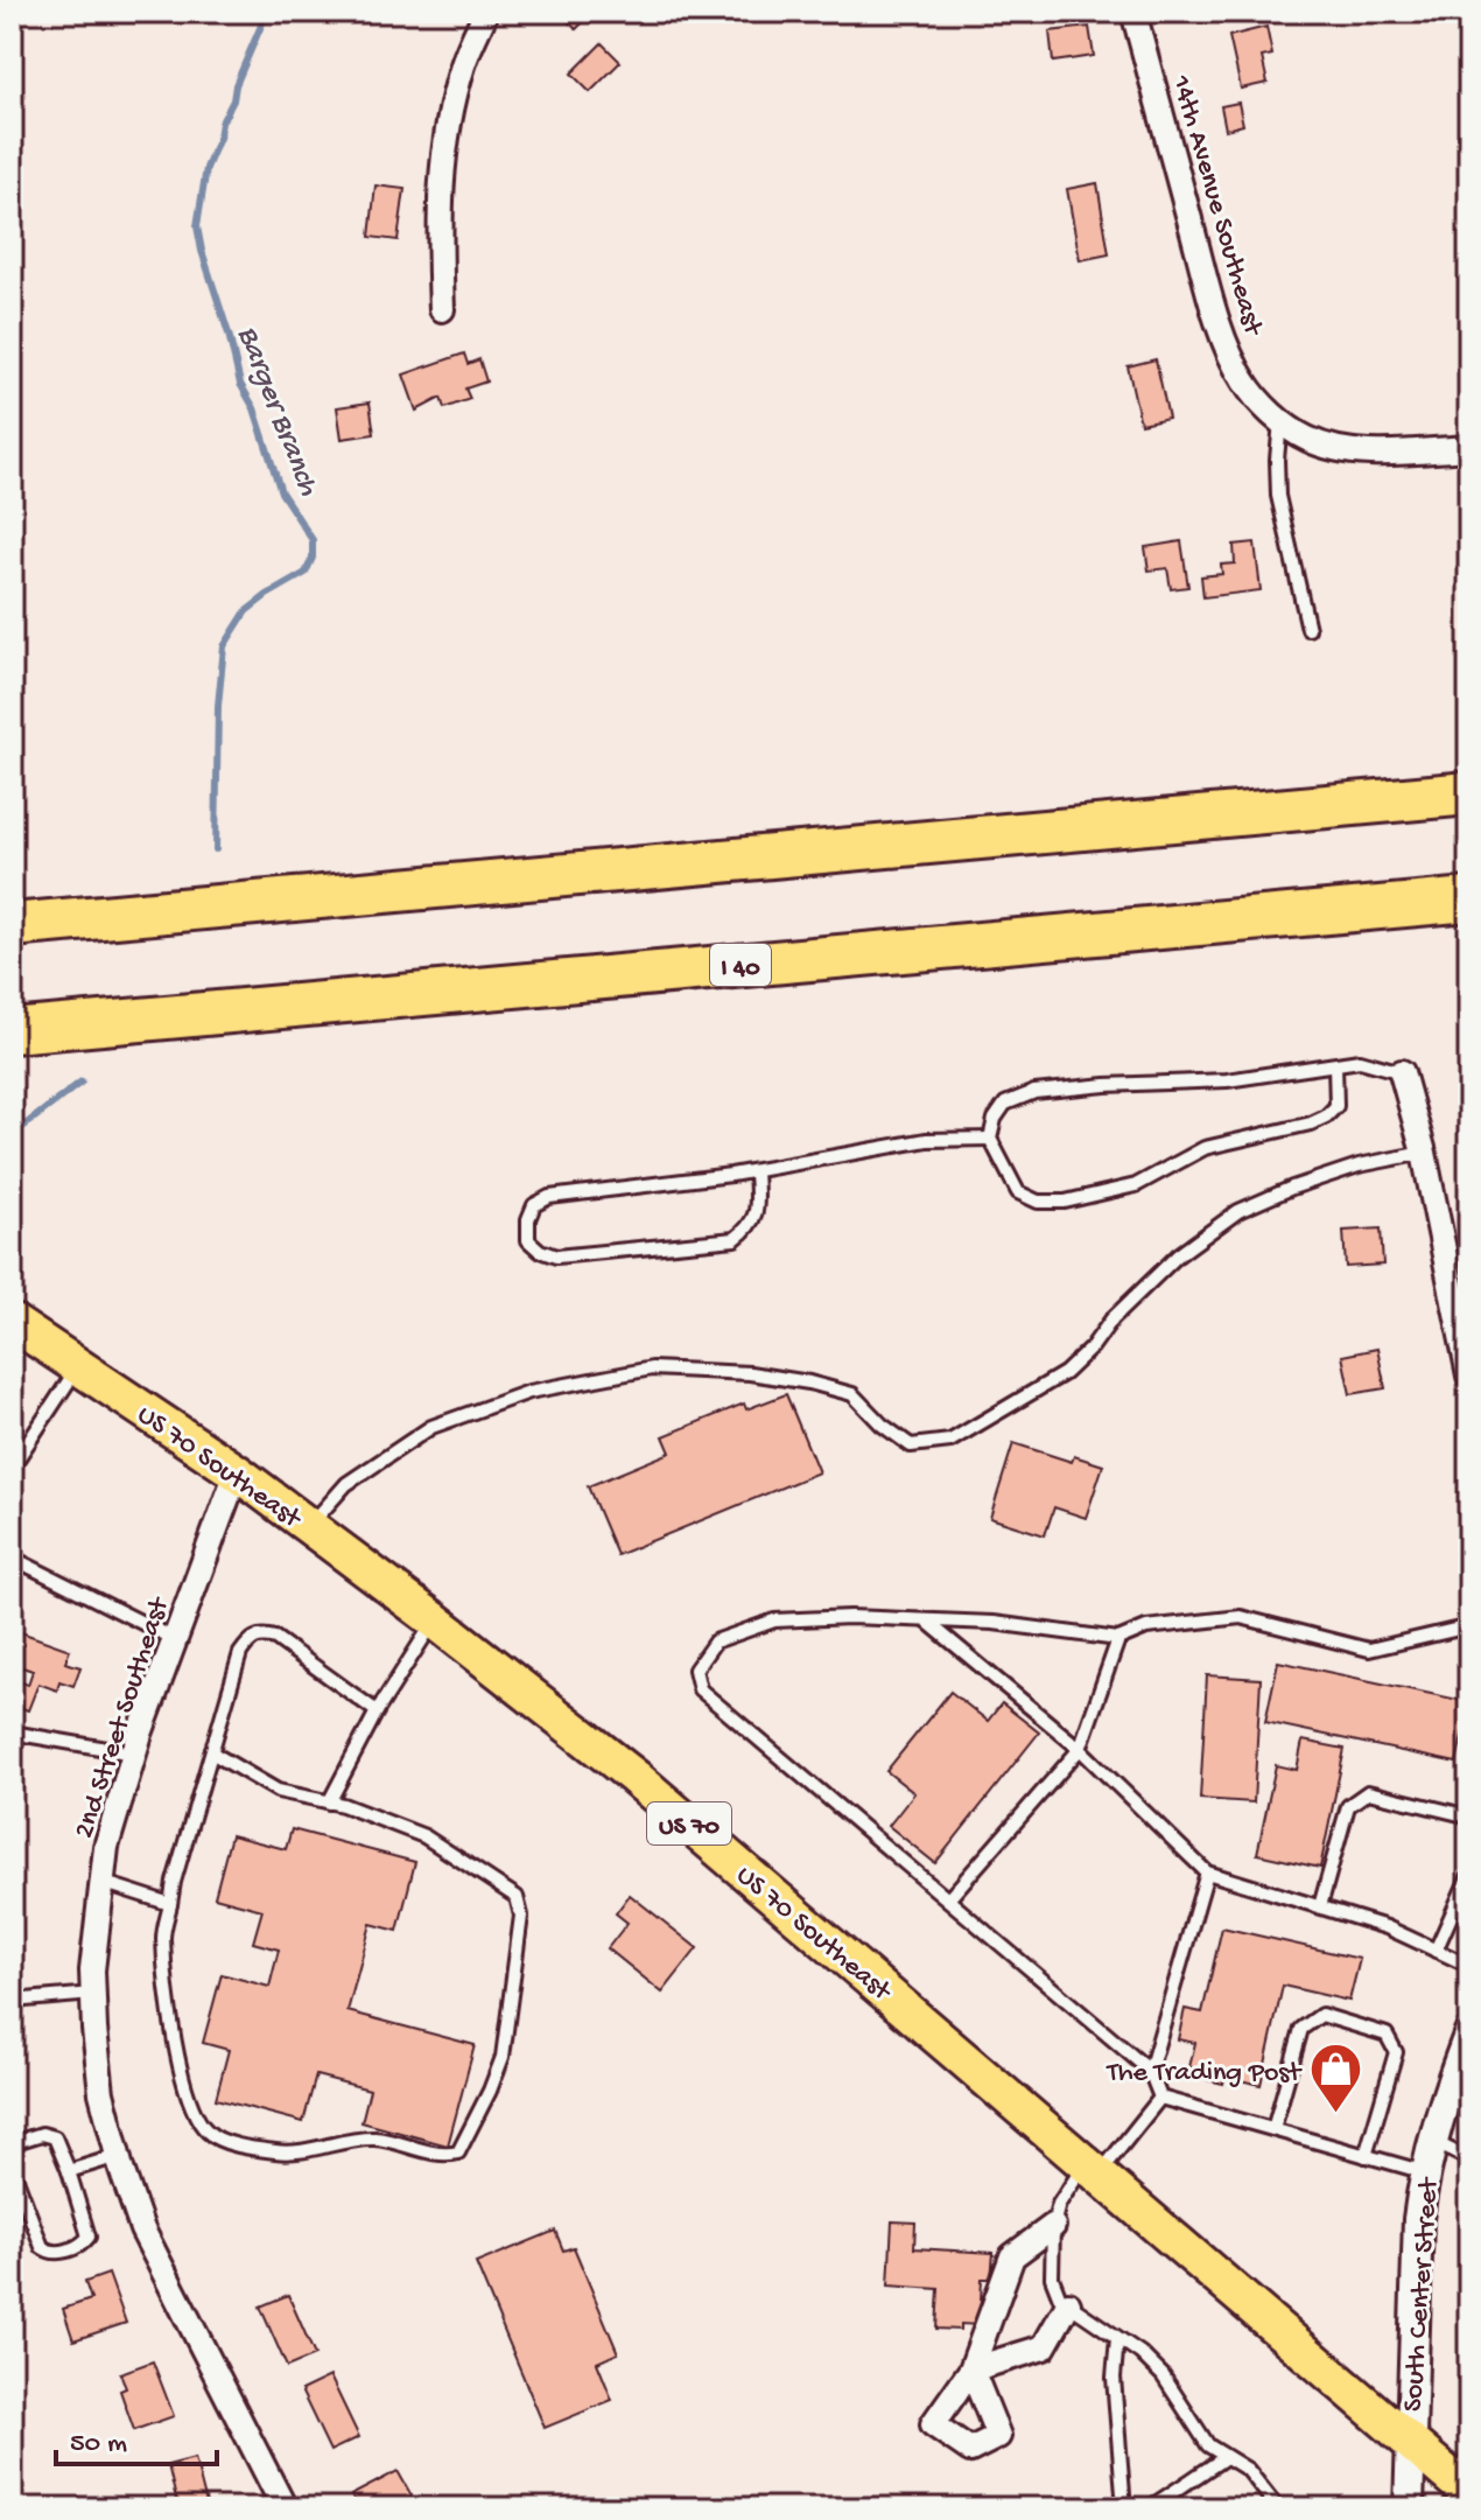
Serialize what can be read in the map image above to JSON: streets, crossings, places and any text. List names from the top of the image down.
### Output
{
  "streets": {
    "highway": ["I 40"],
    "main road": ["US 70 Southeast", "US 70"],
    "street": ["14th Avenue Southeast", "2nd Street Southeast", "South Center Street"]
  },
  "crossings": [
    ["US 70 Southeast", "2nd Street Southeast"],
    ["US 70 Southeast", "US 70"],
    ["US 70 Southeast", "South Center Street"],
    ["US 70", "South Center Street"]
  ],
  "water": ["Barger Branch"],
  "places": {
    "shop": ["The Trading Post"]
  },
  "scale_bar": "50 m"
}
